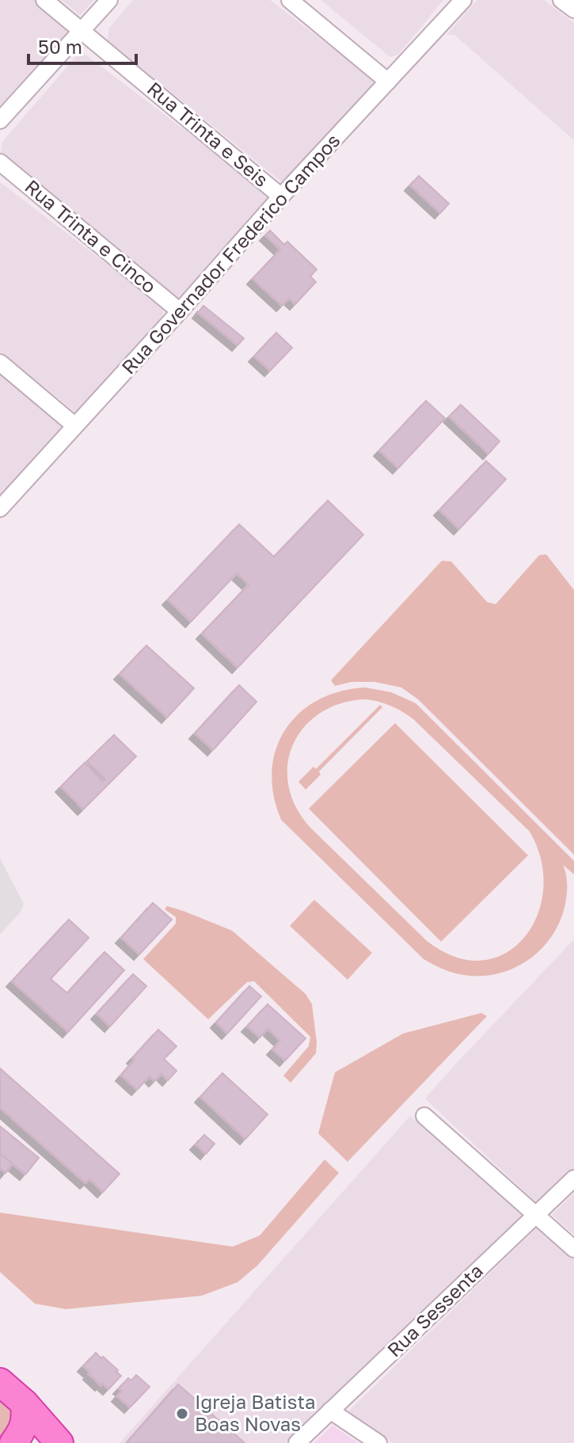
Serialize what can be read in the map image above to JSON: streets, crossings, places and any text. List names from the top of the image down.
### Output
{
  "streets": {
    "street": [
      "Rua Trinta e Seis",
      "Rua Trinta e Cinco",
      "Rua Governador Frederico Campos",
      "Rua Sessenta"
    ]
  },
  "crossings": [
    ["Rua Trinta e Seis", "Rua Governador Frederico Campos"],
    ["Rua Trinta e Cinco", "Rua Governador Frederico Campos"]
  ],
  "places": ["Igreja Batista Boas Novas"],
  "scale_bar": "50 m"
}
